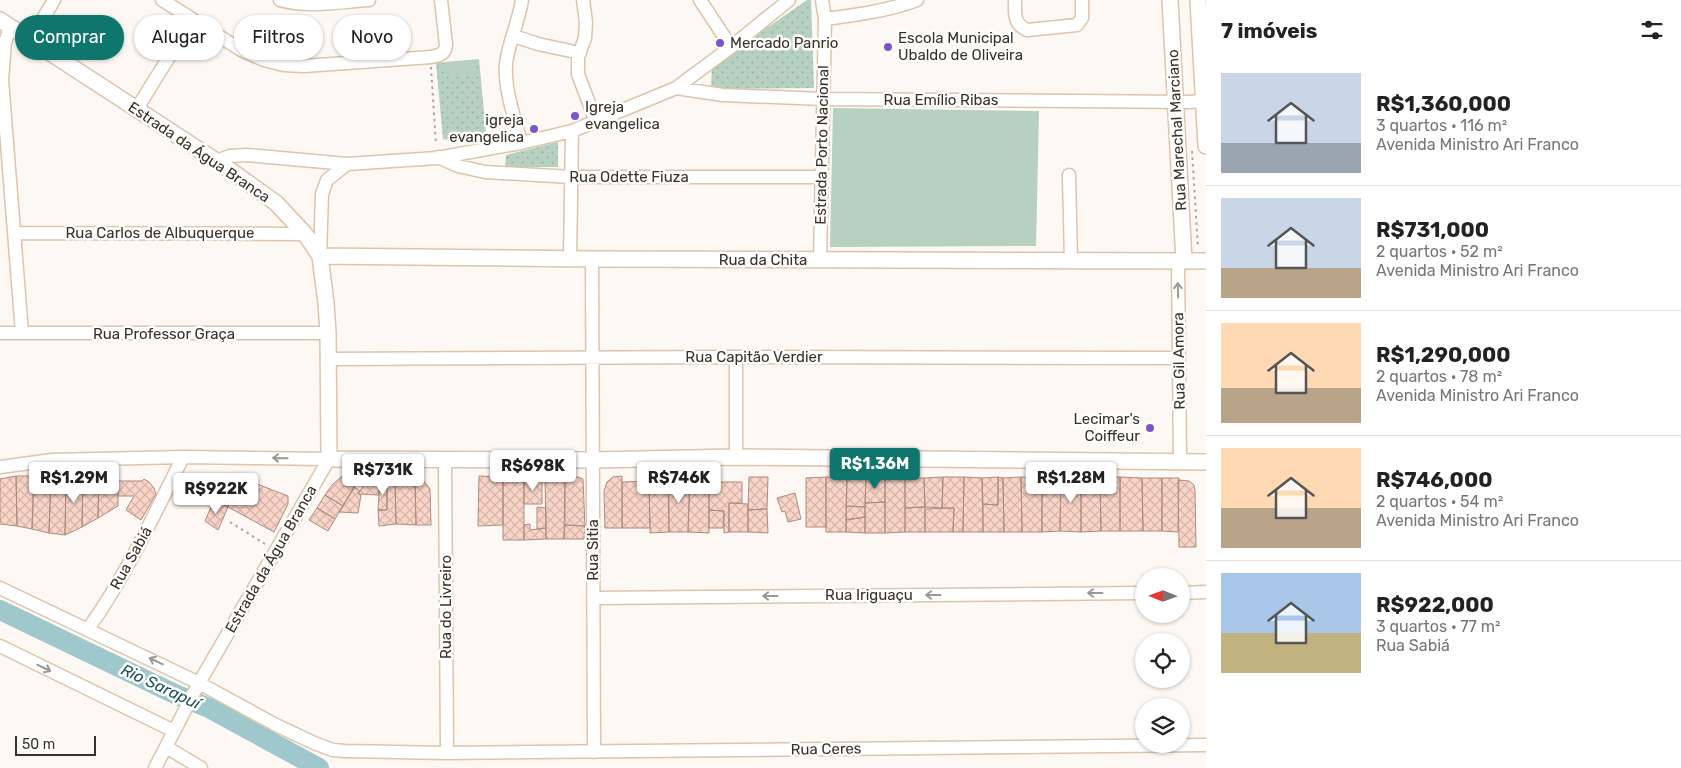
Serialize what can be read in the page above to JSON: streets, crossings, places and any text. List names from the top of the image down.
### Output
{
  "streets": {
    "main road": ["Rua Marechal Marciano", "Estrada da Água Branca", "Rua da Chita"],
    "street": [
      "Rua Emílio Ribas",
      "Estrada Porto Nacional",
      "Rua Odette Fiuza",
      "Rua Carlos de Albuquerque",
      "Rua Professor Graça",
      "Rua Capitão Verdier",
      "Rua Gil Amora",
      "Rua Sitia",
      "Rua Sabiá",
      "Rua Iriguaçu",
      "Rua do Livreiro",
      "Rua Ceres"
    ]
  },
  "crossings": [
    ["Rua Emílio Ribas", "Rua Marechal Marciano"],
    ["Rua Emílio Ribas", "Estrada Porto Nacional"],
    ["Rua Marechal Marciano", "Rua da Chita"],
    ["Rua Marechal Marciano", "Rua Gil Amora"],
    ["Estrada Porto Nacional", "Rua Odette Fiuza"],
    ["Estrada Porto Nacional", "Rua da Chita"],
    ["Estrada da Água Branca", "Rua Carlos de Albuquerque"],
    ["Estrada da Água Branca", "Rua da Chita"],
    ["Estrada da Água Branca", "Rua Professor Graça"],
    ["Estrada da Água Branca", "Rua Capitão Verdier"],
    ["Estrada da Água Branca", "Rua Ceres"],
    ["Rua da Chita", "Rua Gil Amora"],
    ["Rua da Chita", "Rua Sitia"],
    ["Rua Capitão Verdier", "Rua Gil Amora"],
    ["Rua Capitão Verdier", "Rua Sitia"],
    ["Rua Sitia", "Rua Iriguaçu"],
    ["Rua Sitia", "Rua Ceres"],
    ["Rua Sabiá", "Rua Ceres"],
    ["Rua do Livreiro", "Rua Ceres"]
  ],
  "one_way": ["Rua Gil Amora", "Rua Iriguaçu"],
  "water": ["Rio Sarapuí"],
  "places": [
    "Mercado Panrio",
    "Escola Municipal Ubaldo de Oliveira",
    "Igreja evangelica",
    "igreja evangelica",
    "Lecimar's Coiffeur"
  ],
  "scale_bar": "50 m",
  "north": "left",
  "page": {
    "heading": "7 imóveis",
    "chip": [
      "Comprar",
      "Alugar",
      "Filtros",
      "Novo"
    ],
    "list": [
      {
        "name": "R$1,360,000",
        "note": "3 quartos · 116 m² · Avenida Ministro Ari Franco"
      },
      {
        "name": "R$731,000",
        "note": "2 quartos · 52 m² · Avenida Ministro Ari Franco"
      },
      {
        "name": "R$1,290,000",
        "note": "2 quartos · 78 m² · Avenida Ministro Ari Franco"
      },
      {
        "name": "R$746,000",
        "note": "2 quartos · 54 m² · Avenida Ministro Ari Franco"
      },
      {
        "name": "R$922,000",
        "note": "3 quartos · 77 m² · Rua Sabiá"
      }
    ],
    "price": [
      "R$1.36M",
      "R$698K",
      "R$731K",
      "R$1.29M",
      "R$746K",
      "R$1.28M",
      "R$922K"
    ],
    "scale": "50 m"
  }
}
